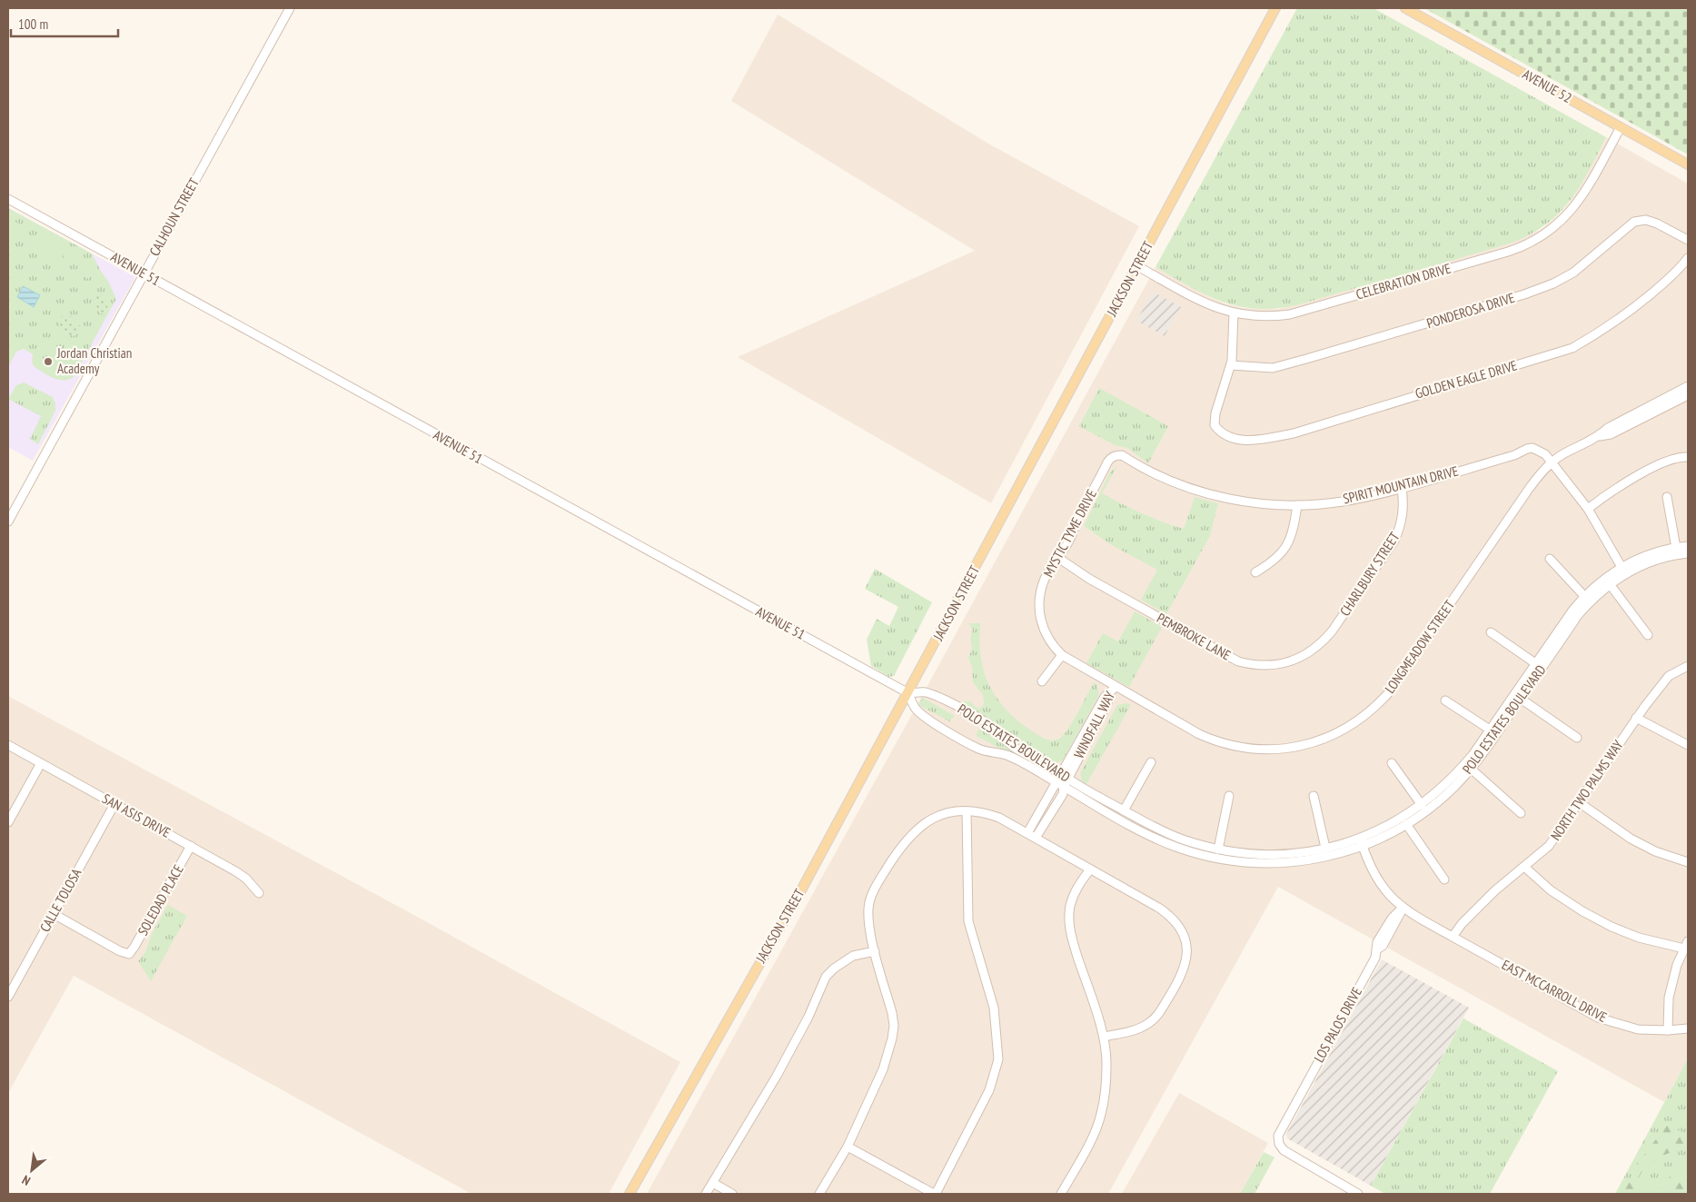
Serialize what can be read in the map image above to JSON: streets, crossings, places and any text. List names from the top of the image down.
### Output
{
  "streets": {
    "main road": ["AVENUE 52", "JACKSON STREET"],
    "street": [
      "CALHOUN STREET",
      "AVENUE 51",
      "CELEBRATION DRIVE",
      "PONDEROSA DRIVE",
      "GOLDEN EAGLE DRIVE",
      "SPIRIT MOUNTAIN DRIVE",
      "MYSTIC TYME DRIVE",
      "CHARLBURY STREET",
      "PEMBROKE LANE",
      "LONGMEADOW STREET",
      "POLO ESTATES BOULEVARD",
      "WINDFALL WAY",
      "NORTH TWO PALMS WAY",
      "SAN ASIS DRIVE",
      "CALLE TOLOSA",
      "SOLEDAD PLACE",
      "EAST MCCARROLL DRIVE",
      "LOS PALOS DRIVE"
    ]
  },
  "crossings": [
    ["AVENUE 52", "CELEBRATION DRIVE"],
    ["CALHOUN STREET", "AVENUE 51"],
    ["AVENUE 51", "JACKSON STREET"],
    ["AVENUE 51", "POLO ESTATES BOULEVARD"],
    ["JACKSON STREET", "CELEBRATION DRIVE"],
    ["JACKSON STREET", "POLO ESTATES BOULEVARD"],
    ["PONDEROSA DRIVE", "GOLDEN EAGLE DRIVE"],
    ["SPIRIT MOUNTAIN DRIVE", "MYSTIC TYME DRIVE"],
    ["SPIRIT MOUNTAIN DRIVE", "CHARLBURY STREET"],
    ["SPIRIT MOUNTAIN DRIVE", "LONGMEADOW STREET"],
    ["MYSTIC TYME DRIVE", "PEMBROKE LANE"],
    ["MYSTIC TYME DRIVE", "LONGMEADOW STREET"],
    ["MYSTIC TYME DRIVE", "WINDFALL WAY"],
    ["CHARLBURY STREET", "PEMBROKE LANE"],
    ["LONGMEADOW STREET", "WINDFALL WAY"],
    ["POLO ESTATES BOULEVARD", "WINDFALL WAY"],
    ["NORTH TWO PALMS WAY", "EAST MCCARROLL DRIVE"],
    ["SAN ASIS DRIVE", "CALLE TOLOSA"],
    ["SAN ASIS DRIVE", "SOLEDAD PLACE"],
    ["CALLE TOLOSA", "SOLEDAD PLACE"]
  ],
  "places": ["Jordan Christian Academy"],
  "scale_bar": "100 m",
  "north": "bottom left"
}
